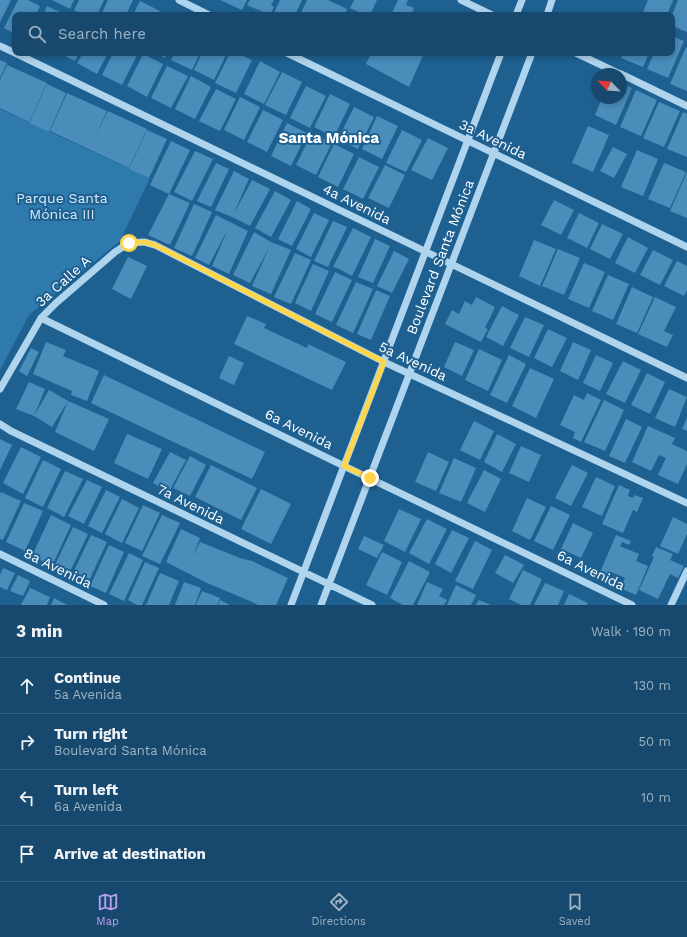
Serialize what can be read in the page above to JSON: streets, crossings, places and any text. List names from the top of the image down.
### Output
{
  "streets": {
    "street": [
      "3a Avenida",
      "4a Avenida",
      "Boulevard Santa Mónica",
      "3a Calle A",
      "5a Avenida",
      "6a Avenida",
      "7a Avenida",
      "8a Avenida"
    ]
  },
  "crossings": [
    ["3a Avenida", "Boulevard Santa Mónica"],
    ["4a Avenida", "Boulevard Santa Mónica"],
    ["Boulevard Santa Mónica", "5a Avenida"],
    ["Boulevard Santa Mónica", "6a Avenida"],
    ["Boulevard Santa Mónica", "7a Avenida"],
    ["3a Calle A", "5a Avenida"],
    ["3a Calle A", "6a Avenida"]
  ],
  "districts": ["Santa Mónica"],
  "parks": ["Parque Santa Mónica III"],
  "north": "top left",
  "page": {
    "search": "Search here",
    "heading": ["3 min", "Walk · 190 m"],
    "list": [
      ["Continue", "5a Avenida", "130 m"],
      ["Turn right", "Boulevard Santa Mónica", "50 m"],
      ["Turn left", "6a Avenida", "10 m"],
      "Arrive at destination"
    ],
    "nav": ["Map", "Directions", "Saved"]
  }
}
